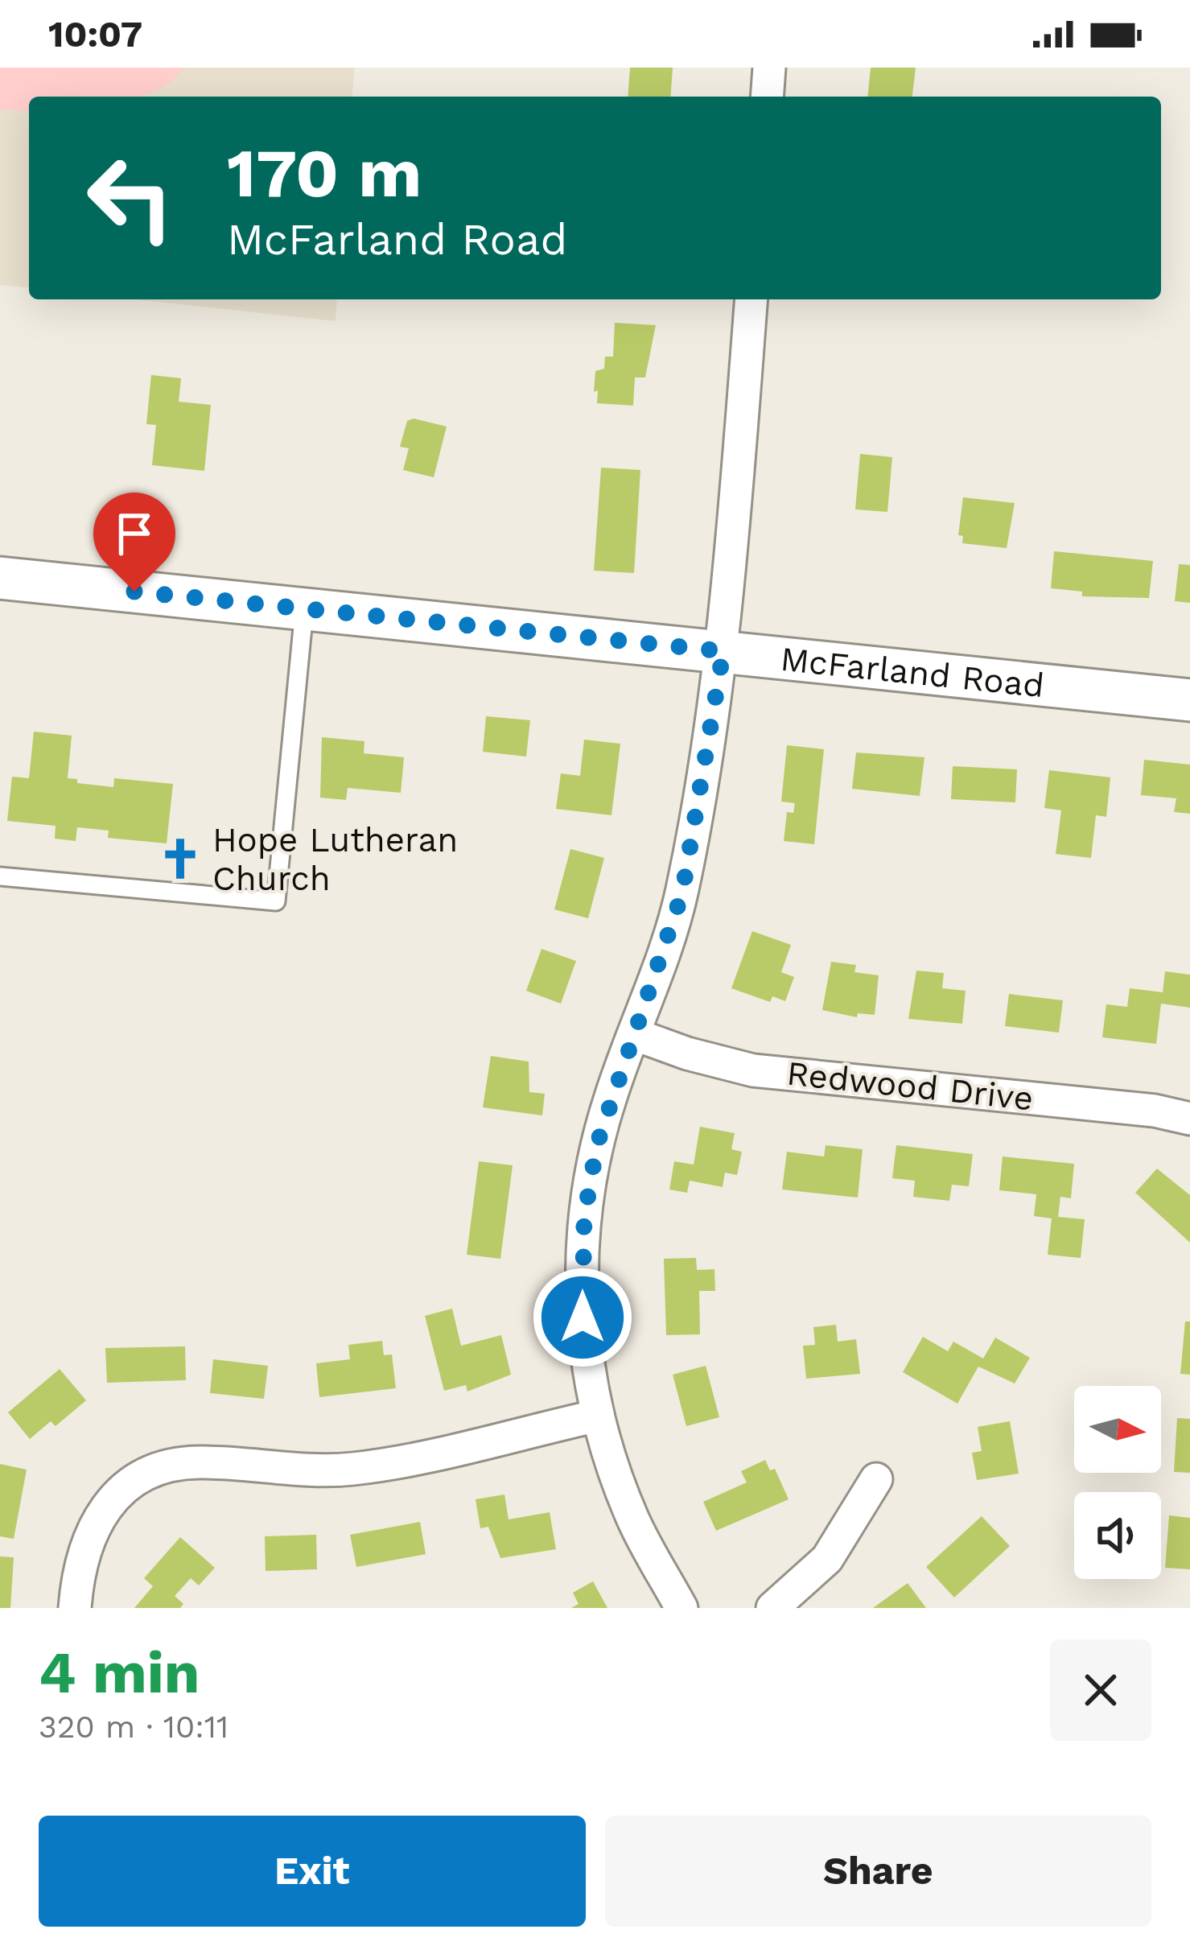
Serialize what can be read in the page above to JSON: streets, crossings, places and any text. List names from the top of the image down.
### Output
{
  "streets": {
    "street": ["McFarland Road", "Redwood Drive"]
  },
  "places": {
    "church": ["Hope Lutheran Church"]
  },
  "north": "right",
  "page": {
    "status": "10:07",
    "turn": ["170 m", "McFarland Road"],
    "heading": ["4 min", "320 m · 10:11"],
    "buttons": ["Exit", "Share"]
  }
}
